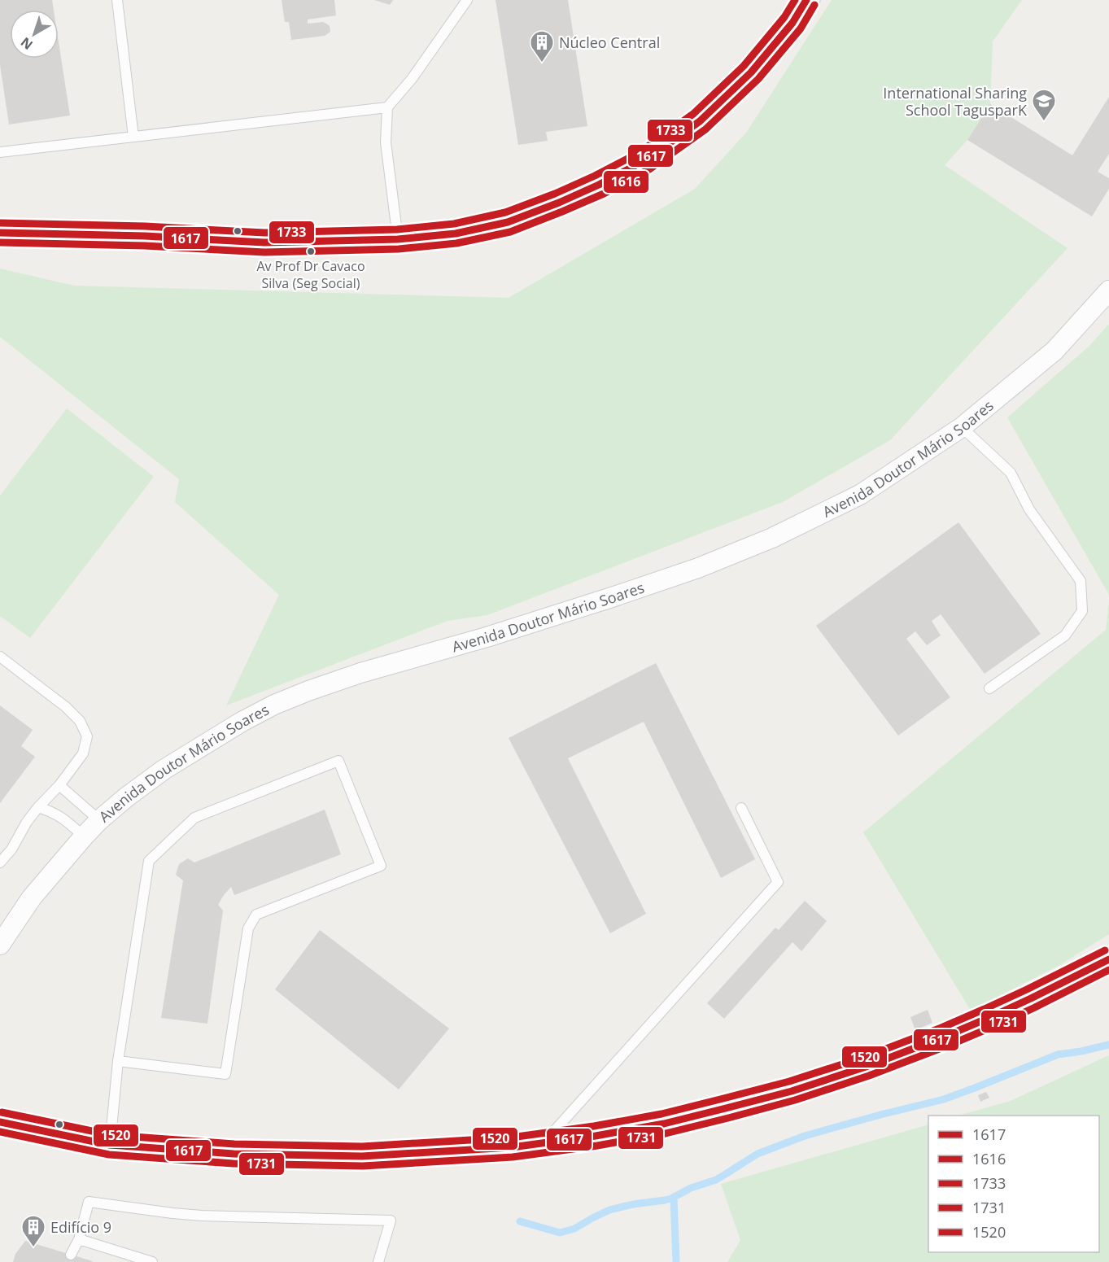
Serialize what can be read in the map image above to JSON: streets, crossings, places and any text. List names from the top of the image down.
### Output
{
  "streets": {
    "street": ["Avenida Doutor Mário Soares"]
  },
  "places": {
    "building": ["Núcleo Central", "Edifício 9"],
    "school or university": ["International Sharing School TagusparK"],
    "other": ["Av Prof Dr Cavaco Silva (Seg Social)"]
  },
  "lines": [
    "transit line 1617",
    "transit line 1733",
    "transit line 1616",
    "transit line 1520",
    "transit line 1731"
  ],
  "legend": [
    "1617",
    "1616",
    "1733",
    "1731",
    "1520"
  ],
  "north": "bottom left"
}
